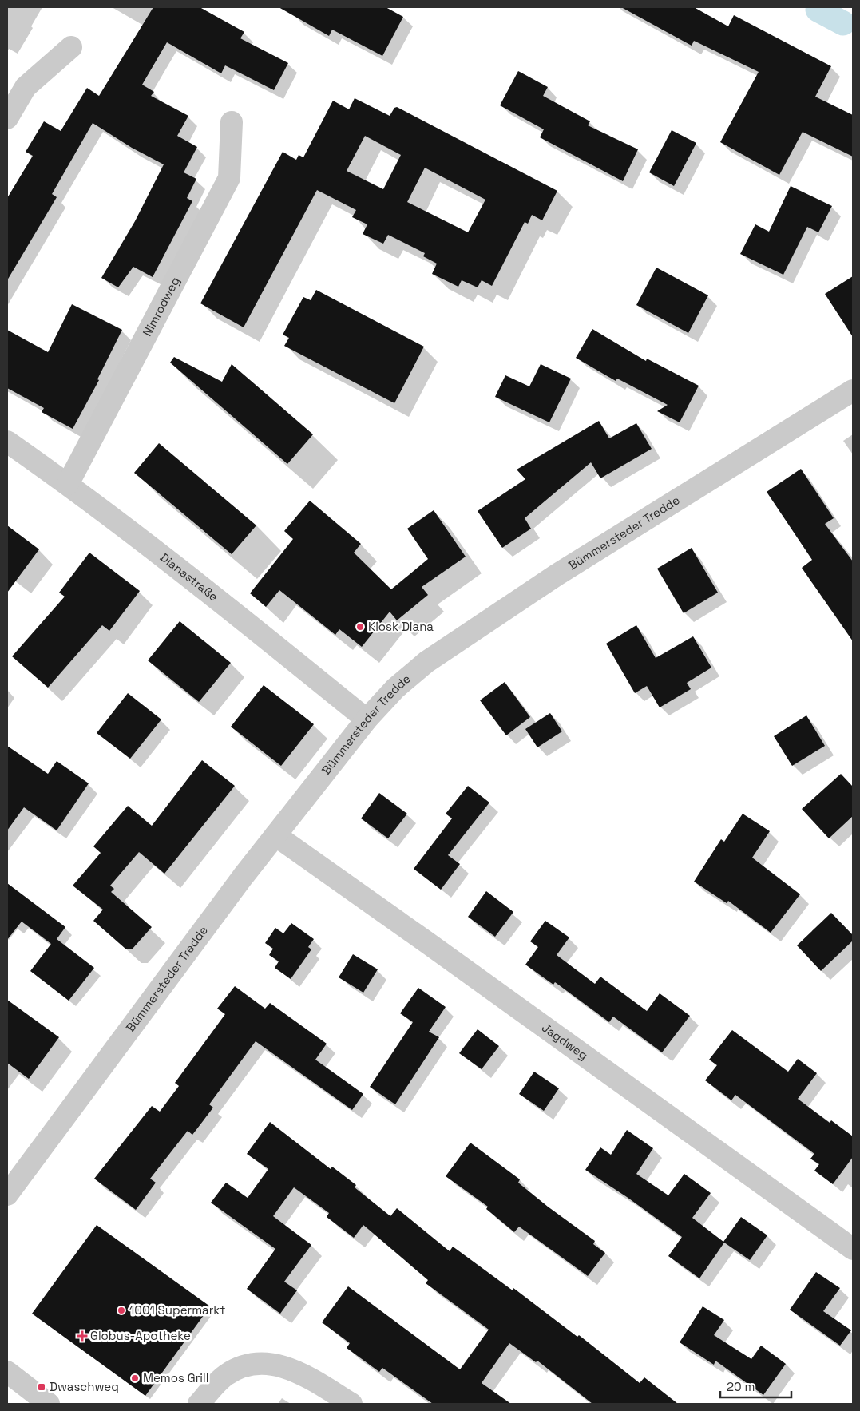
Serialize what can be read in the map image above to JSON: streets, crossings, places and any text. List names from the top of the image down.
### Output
{
  "streets": {
    "street": [
      "Nimrodweg",
      "Bümmersteder Tredde",
      "Dianastraße",
      "Jagdweg"
    ]
  },
  "crossings": [
    ["Nimrodweg", "Dianastraße"],
    ["Bümmersteder Tredde", "Dianastraße"],
    ["Bümmersteder Tredde", "Jagdweg"]
  ],
  "places": {
    "other": ["Kiosk Diana", "1001 Supermarkt", "Memos Grill"],
    "health": ["Globus-Apotheke"],
    "transit": ["Dwaschweg"]
  },
  "scale_bar": "20 m"
}
